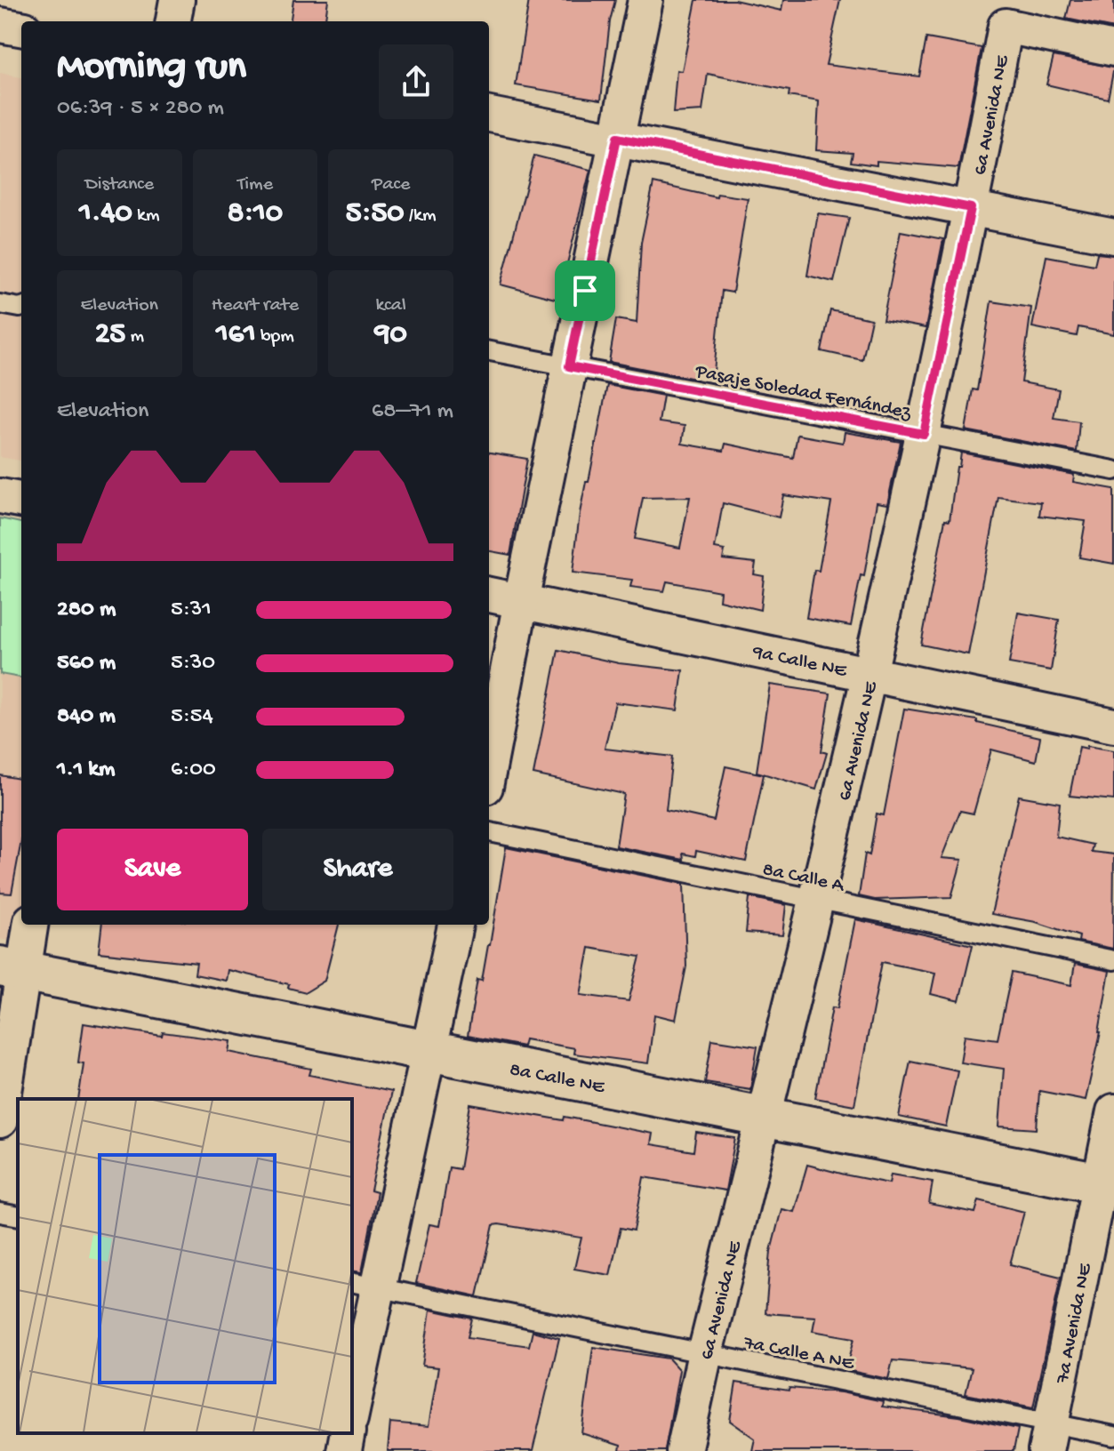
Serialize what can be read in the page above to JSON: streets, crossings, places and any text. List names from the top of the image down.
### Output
{
  "streets": {
    "street": [
      "6a Avenida NE",
      "9a Calle NE",
      "8a Calle NE",
      "7a Avenida NE"
    ],
    "lane": ["Pasaje Soledad Fernández", "8a Calle A", "7a Calle A NE"]
  },
  "crossings": [
    ["6a Avenida NE", "Pasaje Soledad Fernández"],
    ["6a Avenida NE", "9a Calle NE"],
    ["6a Avenida NE", "8a Calle A"],
    ["6a Avenida NE", "8a Calle NE"],
    ["6a Avenida NE", "7a Calle A NE"],
    ["8a Calle NE", "7a Avenida NE"],
    ["7a Avenida NE", "7a Calle A NE"]
  ],
  "page": {
    "heading": ["Morning run", "06:39 · 5 × 280 m"],
    "stats": [
      ["Distance", "1.40 km"],
      ["Time", "8:10"],
      ["Pace", "5:50 /km"],
      ["Elevation", "25 m"],
      ["Heart rate", "161 bpm"],
      ["kcal", "90"]
    ],
    "chart": ["Elevation", "68–71 m"],
    "list": [
      {
        "name": "280 m",
        "note": "5:31"
      },
      {
        "name": "560 m",
        "note": "5:30"
      },
      {
        "name": "840 m",
        "note": "5:54"
      },
      {
        "name": "1.1 km",
        "note": "6:00"
      }
    ],
    "buttons": ["Save", "Share"]
  }
}
